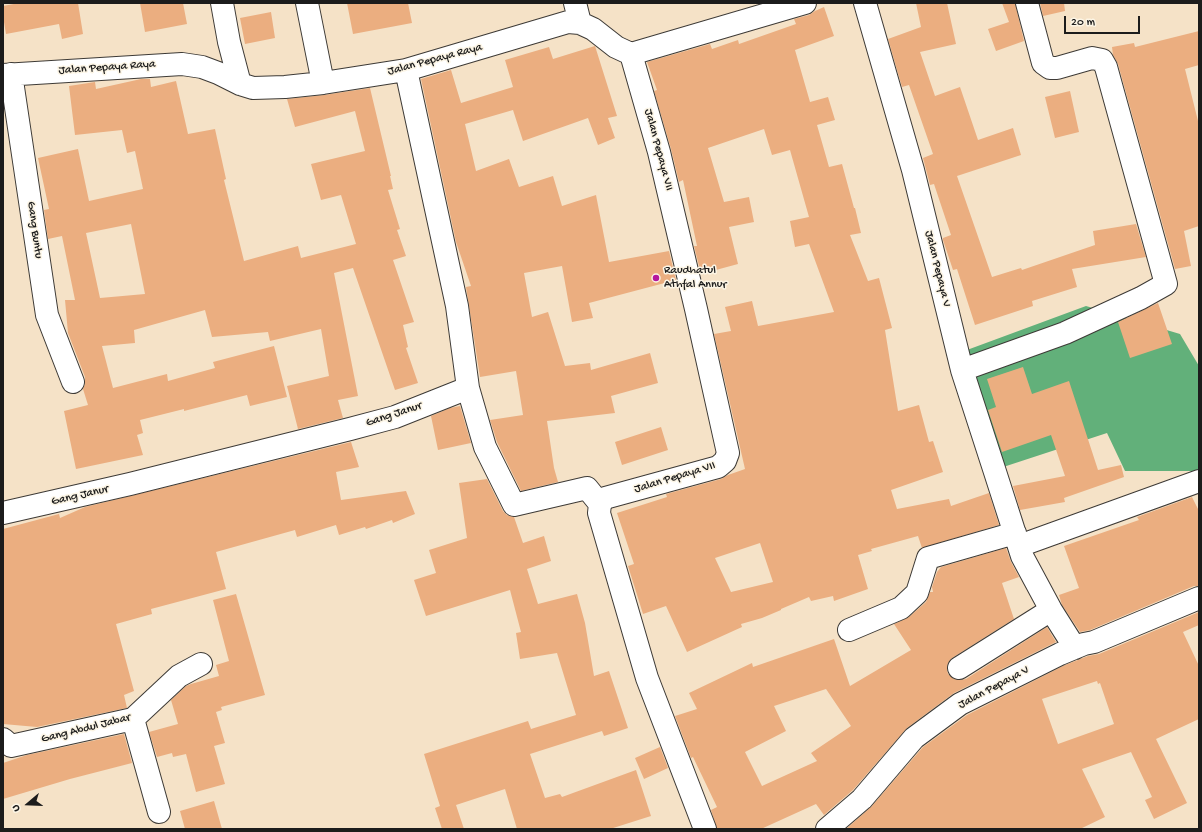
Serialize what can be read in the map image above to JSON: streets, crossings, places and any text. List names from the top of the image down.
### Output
{
  "streets": {
    "street": [
      "Jalan Pepaya Raya",
      "Jalan Pepaya VII",
      "Gang Buntu",
      "Jalan Pepaya V",
      "Gang Janur",
      "Gang Abdul Jabar"
    ]
  },
  "crossings": [
    ["Jalan Pepaya Raya", "Jalan Pepaya VII"],
    ["Jalan Pepaya Raya", "Gang Buntu"]
  ],
  "places": ["Raudhatul Athfal Annur"],
  "scale_bar": "20 m",
  "north": "left"
}
